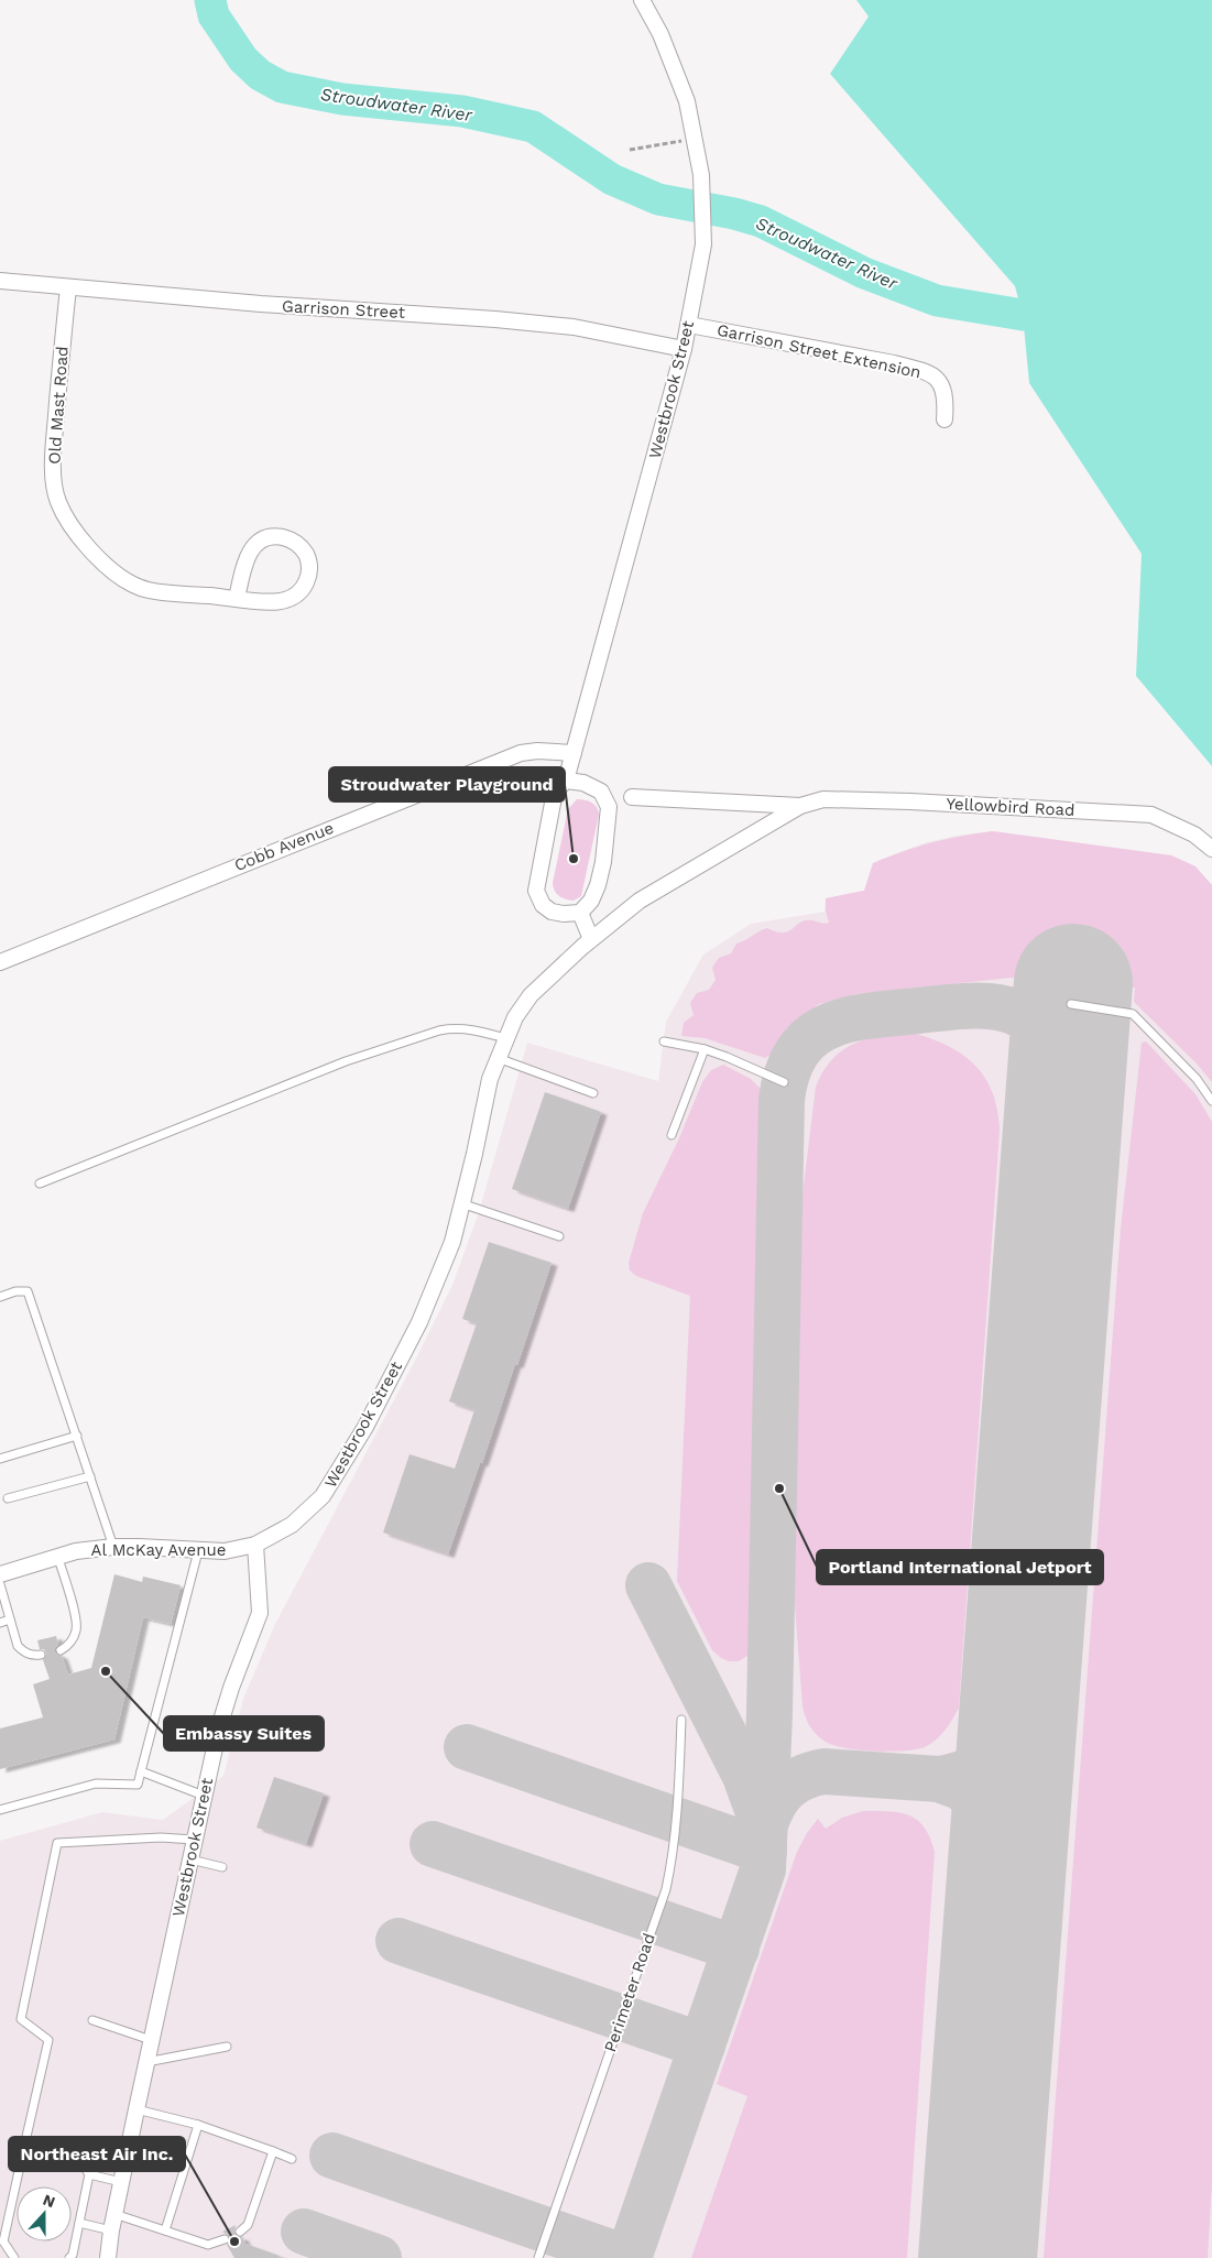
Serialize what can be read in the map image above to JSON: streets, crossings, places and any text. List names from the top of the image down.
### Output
{
  "streets": {
    "street": [
      "Garrison Street",
      "Garrison Street Extension",
      "Westbrook Street",
      "Old Mast Road",
      "Yellowbird Road",
      "Cobb Avenue",
      "Al McKay Avenue"
    ],
    "lane": ["Perimeter Road"]
  },
  "crossings": [
    ["Garrison Street", "Westbrook Street"],
    ["Garrison Street", "Old Mast Road"],
    ["Garrison Street Extension", "Westbrook Street"],
    ["Westbrook Street", "Yellowbird Road"],
    ["Westbrook Street", "Cobb Avenue"],
    ["Westbrook Street", "Al McKay Avenue"]
  ],
  "water": ["Stroudwater River"],
  "places": [
    "Stroudwater Playground",
    "Portland International Jetport",
    "Embassy Suites",
    "Northeast Air Inc."
  ],
  "north": "top"
}
